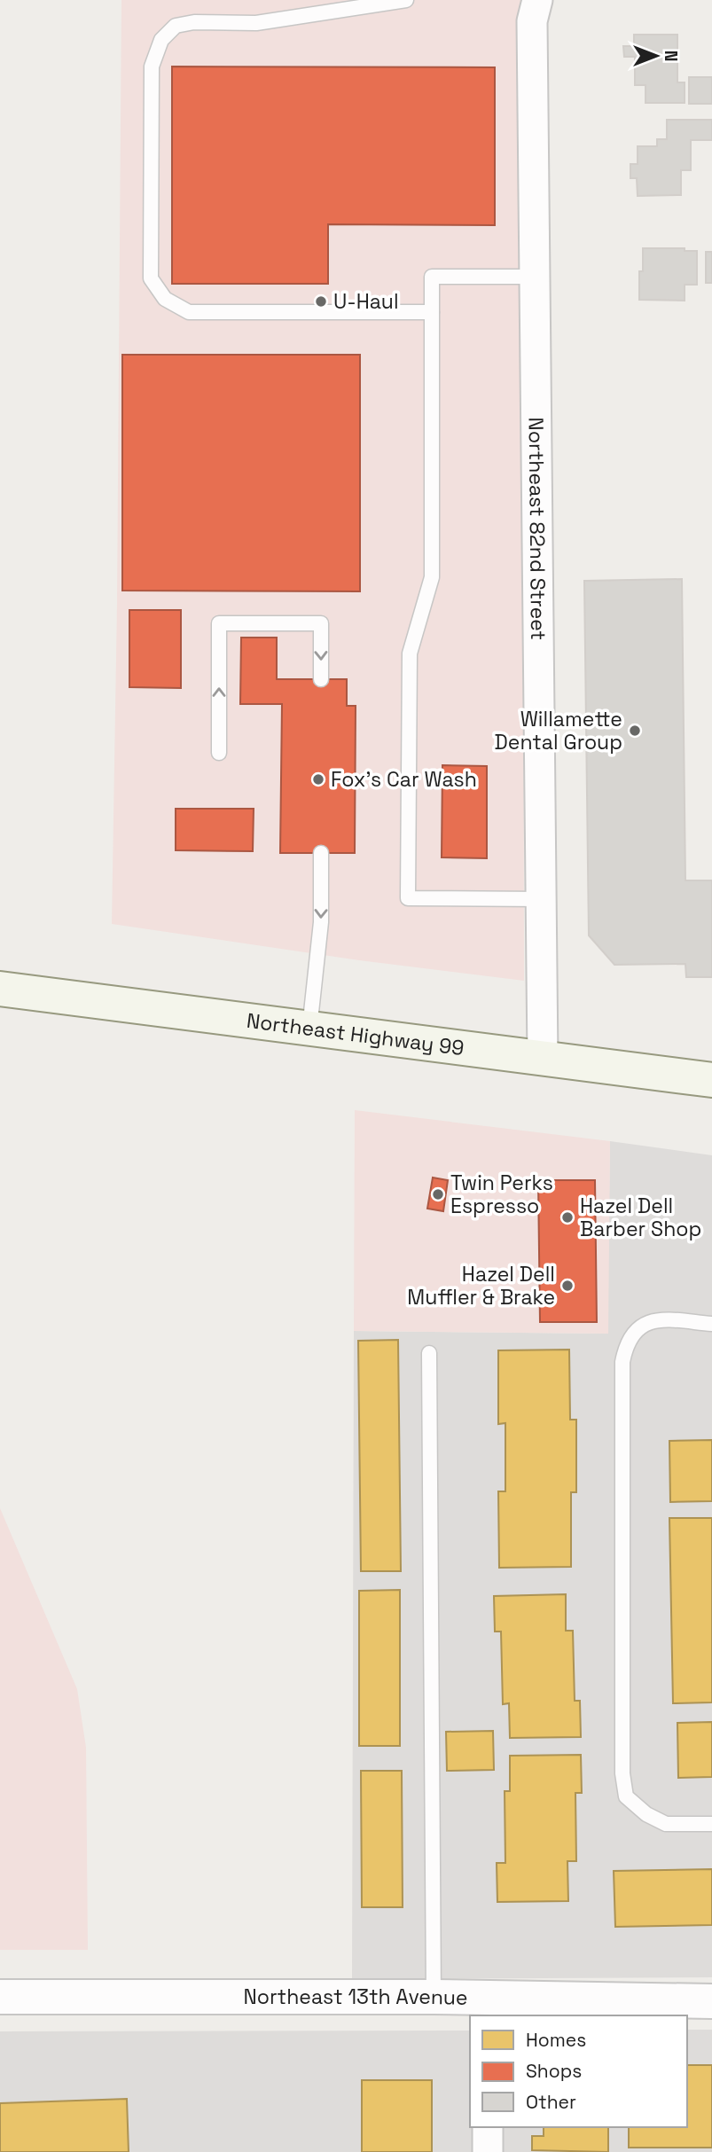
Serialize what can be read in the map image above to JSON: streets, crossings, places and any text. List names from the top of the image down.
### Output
{
  "streets": {
    "main road": ["Northeast Highway 99"],
    "street": ["Northeast 82nd Street", "Northeast 13th Avenue"]
  },
  "crossings": [
    ["Northeast 82nd Street", "Northeast Highway 99"]
  ],
  "places": [
    "U-Haul",
    "Willamette Dental Group",
    "Fox's Car Wash",
    "Twin Perks Espresso",
    "Hazel Dell Barber Shop",
    "Hazel Dell Muffler & Brake"
  ],
  "legend": ["Homes", "Shops", "Other"],
  "north": "right"
}
